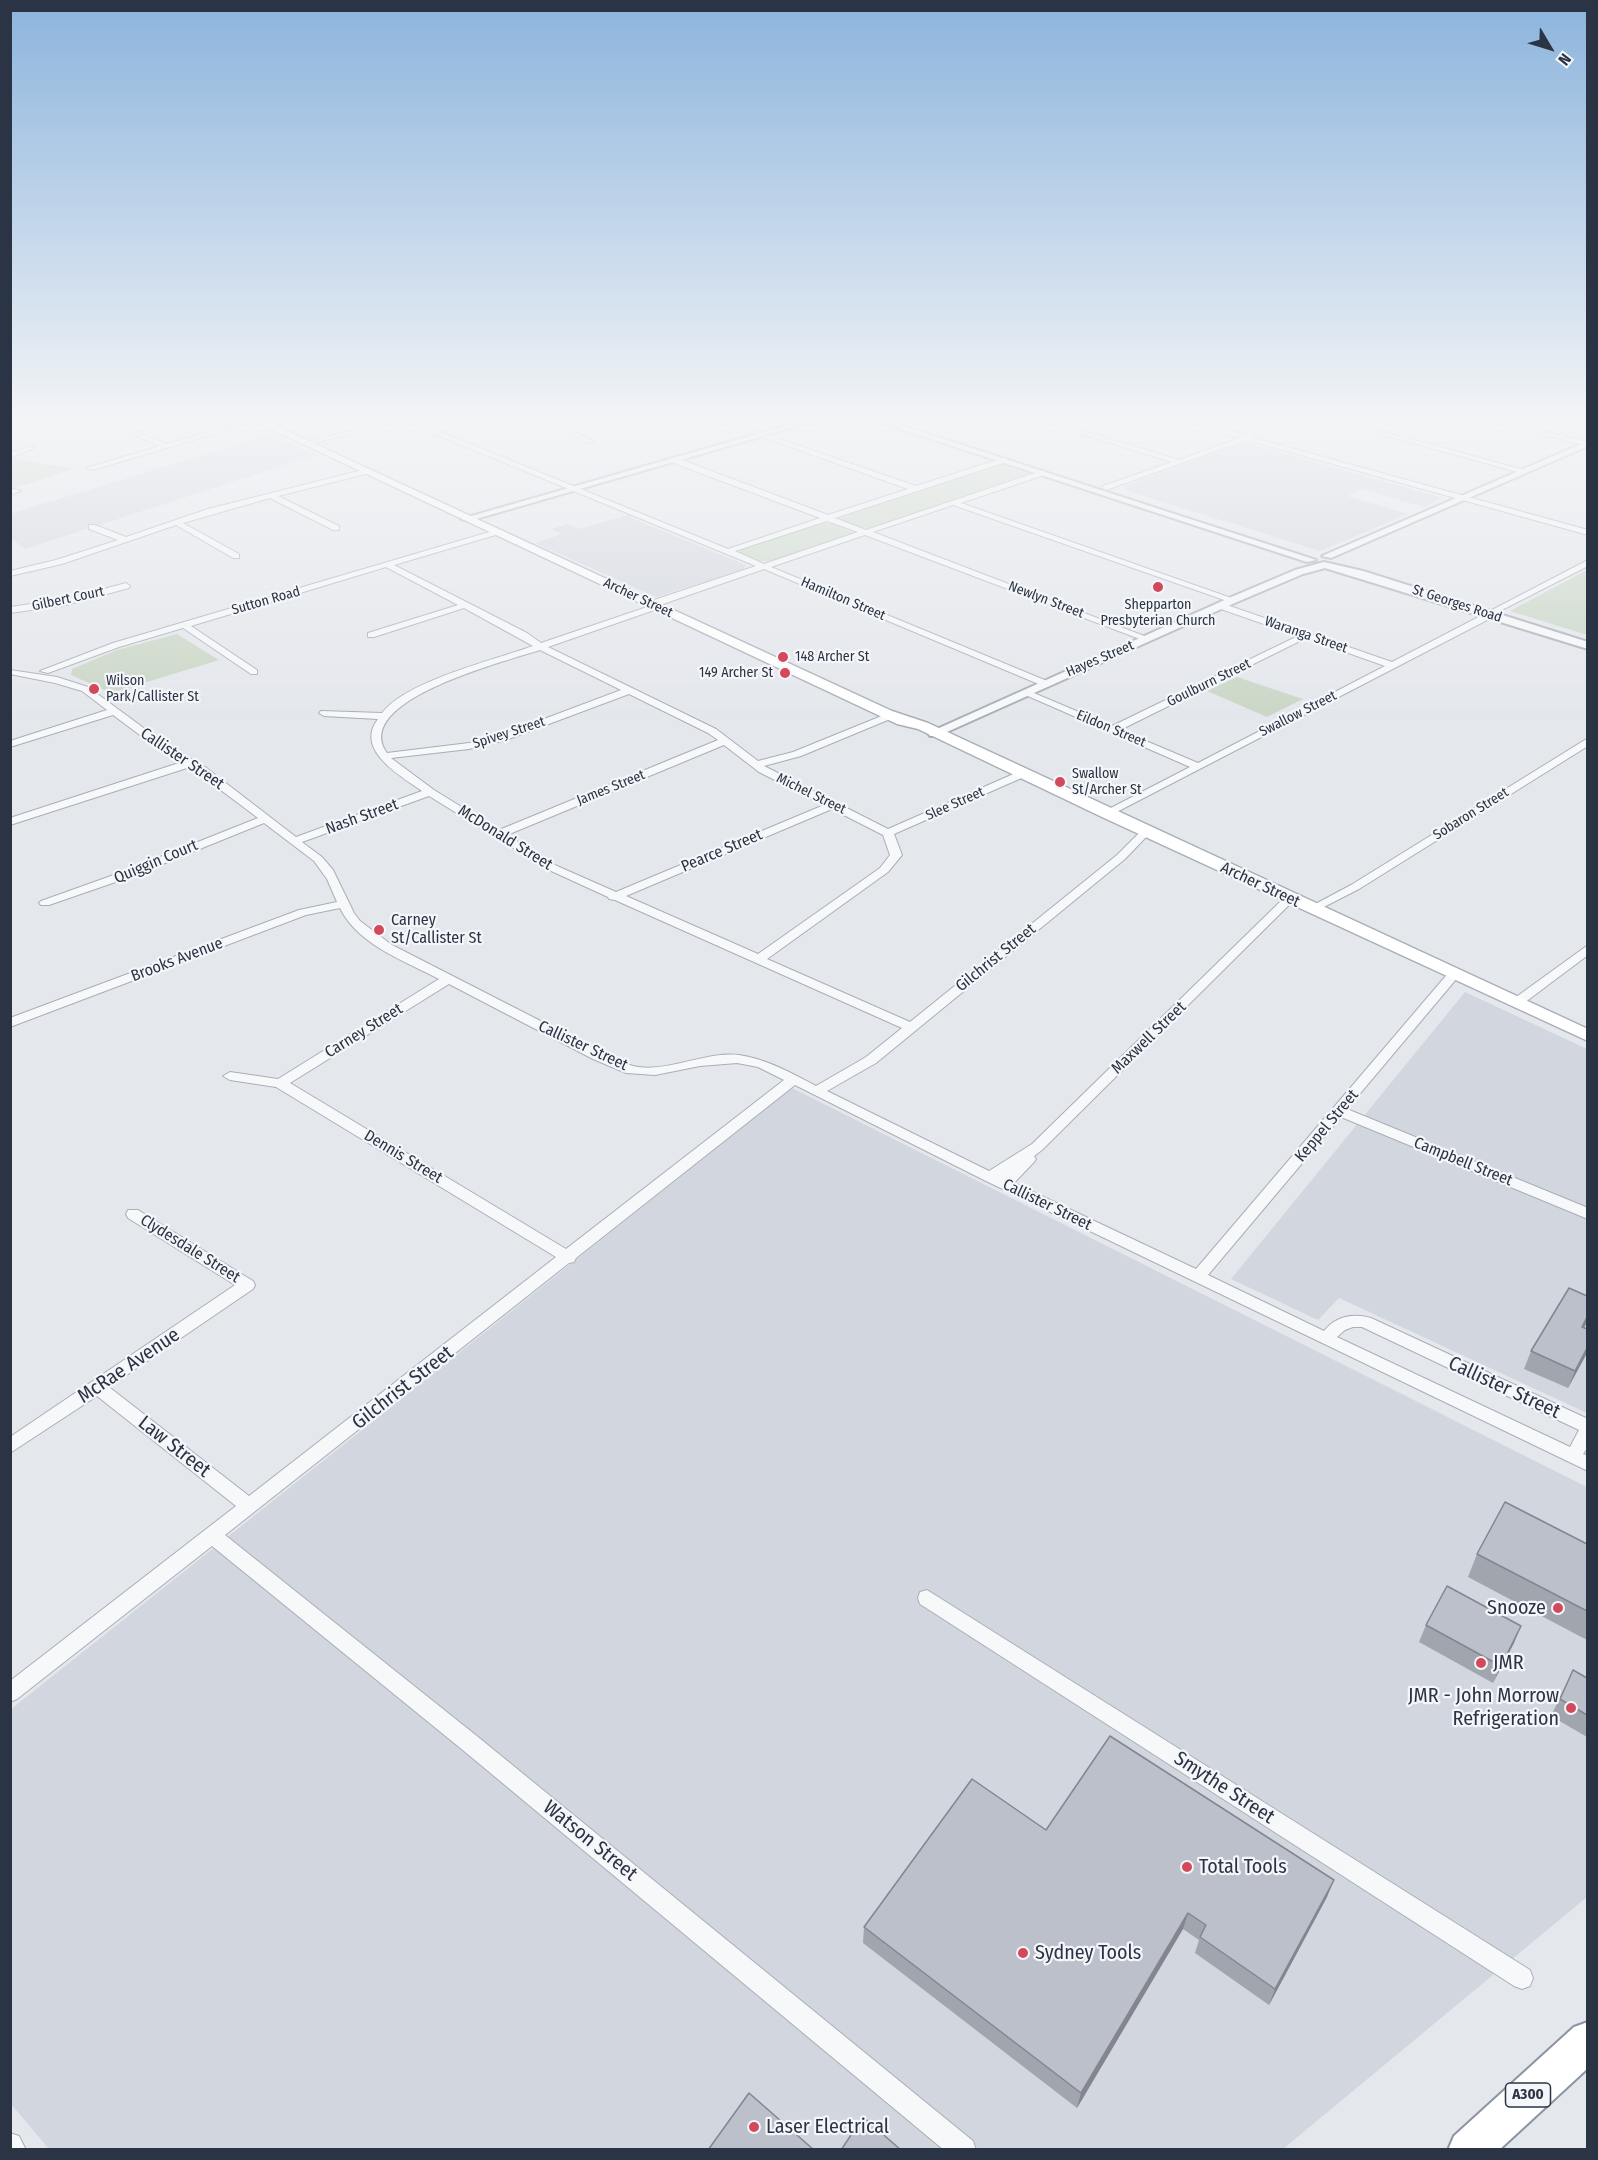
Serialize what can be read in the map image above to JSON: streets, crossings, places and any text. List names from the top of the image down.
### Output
{
  "streets": {
    "highway": ["A300"],
    "main road": ["Archer Street"],
    "street": [
      "Gilbert Court",
      "Hamilton Street",
      "Newlyn Street",
      "Sutton Road",
      "St Georges Road",
      "Waranga Street",
      "Hayes Street",
      "Goulburn Street",
      "Swallow Street",
      "Eildon Street",
      "Spivey Street",
      "Callister Street",
      "James Street",
      "Michel Street",
      "Slee Street",
      "Sobaron Street",
      "Nash Street",
      "McDonald Street",
      "Pearce Street",
      "Quiggin Court",
      "Gilchrist Street",
      "Brooks Avenue",
      "Carney Street",
      "Maxwell Street",
      "Keppel Street",
      "Dennis Street",
      "Campbell Street",
      "Clydesdale Street",
      "McRae Avenue",
      "Law Street",
      "Smythe Street",
      "Watson Street"
    ]
  },
  "crossings": [
    ["Archer Street", "Sutton Road"],
    ["Archer Street", "Hayes Street"],
    ["Archer Street", "Swallow Street"],
    ["Archer Street", "Slee Street"],
    ["Archer Street", "Sobaron Street"],
    ["Archer Street", "Gilchrist Street"],
    ["Archer Street", "Maxwell Street"],
    ["Archer Street", "Keppel Street"],
    ["Hamilton Street", "Hayes Street"],
    ["Newlyn Street", "Hayes Street"],
    ["Sutton Road", "Callister Street"],
    ["Sutton Road", "Michel Street"],
    ["St Georges Road", "Hayes Street"],
    ["St Georges Road", "Swallow Street"],
    ["Waranga Street", "Hayes Street"],
    ["Waranga Street", "Goulburn Street"],
    ["Waranga Street", "Swallow Street"],
    ["Hayes Street", "Eildon Street"],
    ["Goulburn Street", "Eildon Street"],
    ["Swallow Street", "Eildon Street"],
    ["Spivey Street", "Michel Street"],
    ["Spivey Street", "McDonald Street"],
    ["Callister Street", "Nash Street"],
    ["Callister Street", "Quiggin Court"],
    ["Callister Street", "Gilchrist Street"],
    ["Callister Street", "Brooks Avenue"],
    ["Callister Street", "Carney Street"],
    ["Callister Street", "Maxwell Street"],
    ["Callister Street", "Keppel Street"],
    ["James Street", "Michel Street"],
    ["James Street", "McDonald Street"],
    ["Michel Street", "Slee Street"],
    ["Michel Street", "Pearce Street"],
    ["Sobaron Street", "Maxwell Street"],
    ["Nash Street", "McDonald Street"],
    ["McDonald Street", "Pearce Street"],
    ["McDonald Street", "Gilchrist Street"],
    ["Gilchrist Street", "Dennis Street"],
    ["Gilchrist Street", "Law Street"],
    ["Gilchrist Street", "Watson Street"],
    ["Carney Street", "Dennis Street"],
    ["Keppel Street", "Campbell Street"],
    ["Clydesdale Street", "McRae Avenue"],
    ["McRae Avenue", "Law Street"]
  ],
  "places": [
    "Shepparton Presbyterian Church",
    "148 Archer St",
    "149 Archer St",
    "Wilson Park/Callister St",
    "Swallow St/Archer St",
    "Carney St/Callister St",
    "Snooze",
    "JMR",
    "JMR - John Morrow Refrigeration",
    "Total Tools",
    "Sydney Tools",
    "Laser Electrical"
  ],
  "north": "bottom right"
}
